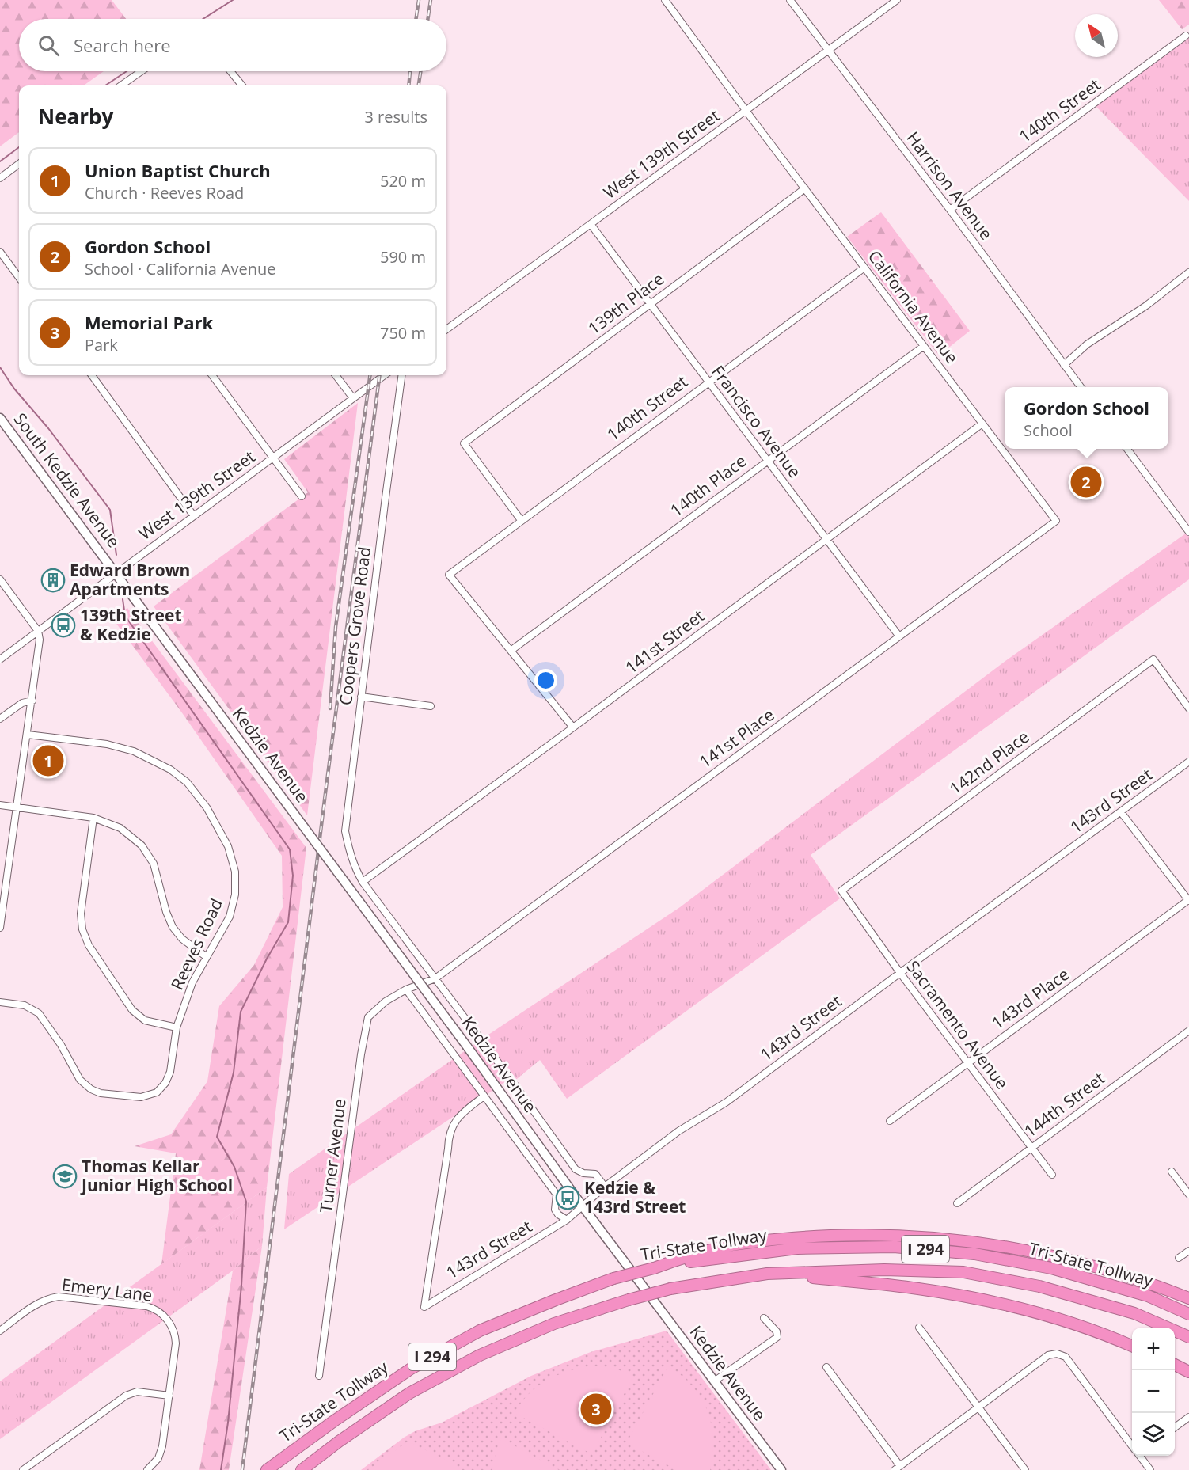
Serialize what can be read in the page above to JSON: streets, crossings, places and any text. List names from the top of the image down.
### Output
{
  "streets": {
    "highway": ["Tri-State Tollway", "I 294"],
    "main road": ["South Kedzie Avenue", "Kedzie Avenue"],
    "street": [
      "140th Street",
      "West 139th Street",
      "Harrison Avenue",
      "139th Place",
      "California Avenue",
      "Francisco Avenue",
      "140th Place",
      "Coopers Grove Road",
      "141st Street",
      "141st Place",
      "142nd Place",
      "143rd Street",
      "Reeves Road",
      "143rd Place",
      "Sacramento Avenue",
      "144th Street",
      "Turner Avenue",
      "Emery Lane"
    ]
  },
  "crossings": [
    ["140th Street", "Harrison Avenue"],
    ["140th Street", "139th Place"],
    ["140th Street", "California Avenue"],
    ["140th Street", "Francisco Avenue"],
    ["140th Street", "140th Place"],
    ["West 139th Street", "Harrison Avenue"],
    ["West 139th Street", "California Avenue"],
    ["West 139th Street", "Francisco Avenue"],
    ["West 139th Street", "South Kedzie Avenue"],
    ["139th Place", "California Avenue"],
    ["139th Place", "Francisco Avenue"],
    ["California Avenue", "140th Place"],
    ["California Avenue", "141st Street"],
    ["California Avenue", "141st Place"],
    ["Francisco Avenue", "140th Place"],
    ["Francisco Avenue", "141st Street"],
    ["Francisco Avenue", "141st Place"],
    ["South Kedzie Avenue", "Kedzie Avenue"],
    ["Coopers Grove Road", "141st Street"],
    ["Coopers Grove Road", "141st Place"],
    ["Coopers Grove Road", "143rd Street"],
    ["Coopers Grove Road", "Turner Avenue"],
    ["141st Place", "Turner Avenue"],
    ["Kedzie Avenue", "143rd Street"],
    ["142nd Place", "Sacramento Avenue"],
    ["143rd Street", "Sacramento Avenue"],
    ["143rd Place", "Sacramento Avenue"],
    ["Sacramento Avenue", "144th Street"]
  ],
  "places": {
    "building": ["Edward Brown Apartments"],
    "bus stop": ["139th Street & Kedzie", "Kedzie & 143rd Street"],
    "school or university": ["Thomas Kellar Junior High School"]
  },
  "north": "top left",
  "page": {
    "search": "Search here",
    "heading": ["Nearby", "3 results"],
    "list": [
      {
        "mark": "1",
        "name": "Union Baptist Church",
        "note": "Church · Reeves Road",
        "value": "520 m"
      },
      {
        "mark": "2",
        "name": "Gordon School",
        "note": "School · California Avenue",
        "value": "590 m"
      },
      {
        "mark": "3",
        "name": "Memorial Park",
        "note": "Park",
        "value": "750 m"
      }
    ],
    "popup": ["Gordon School", "School"],
    "pins": ["2", "1", "3"],
    "map_buttons": ["+", "−"]
  }
}
